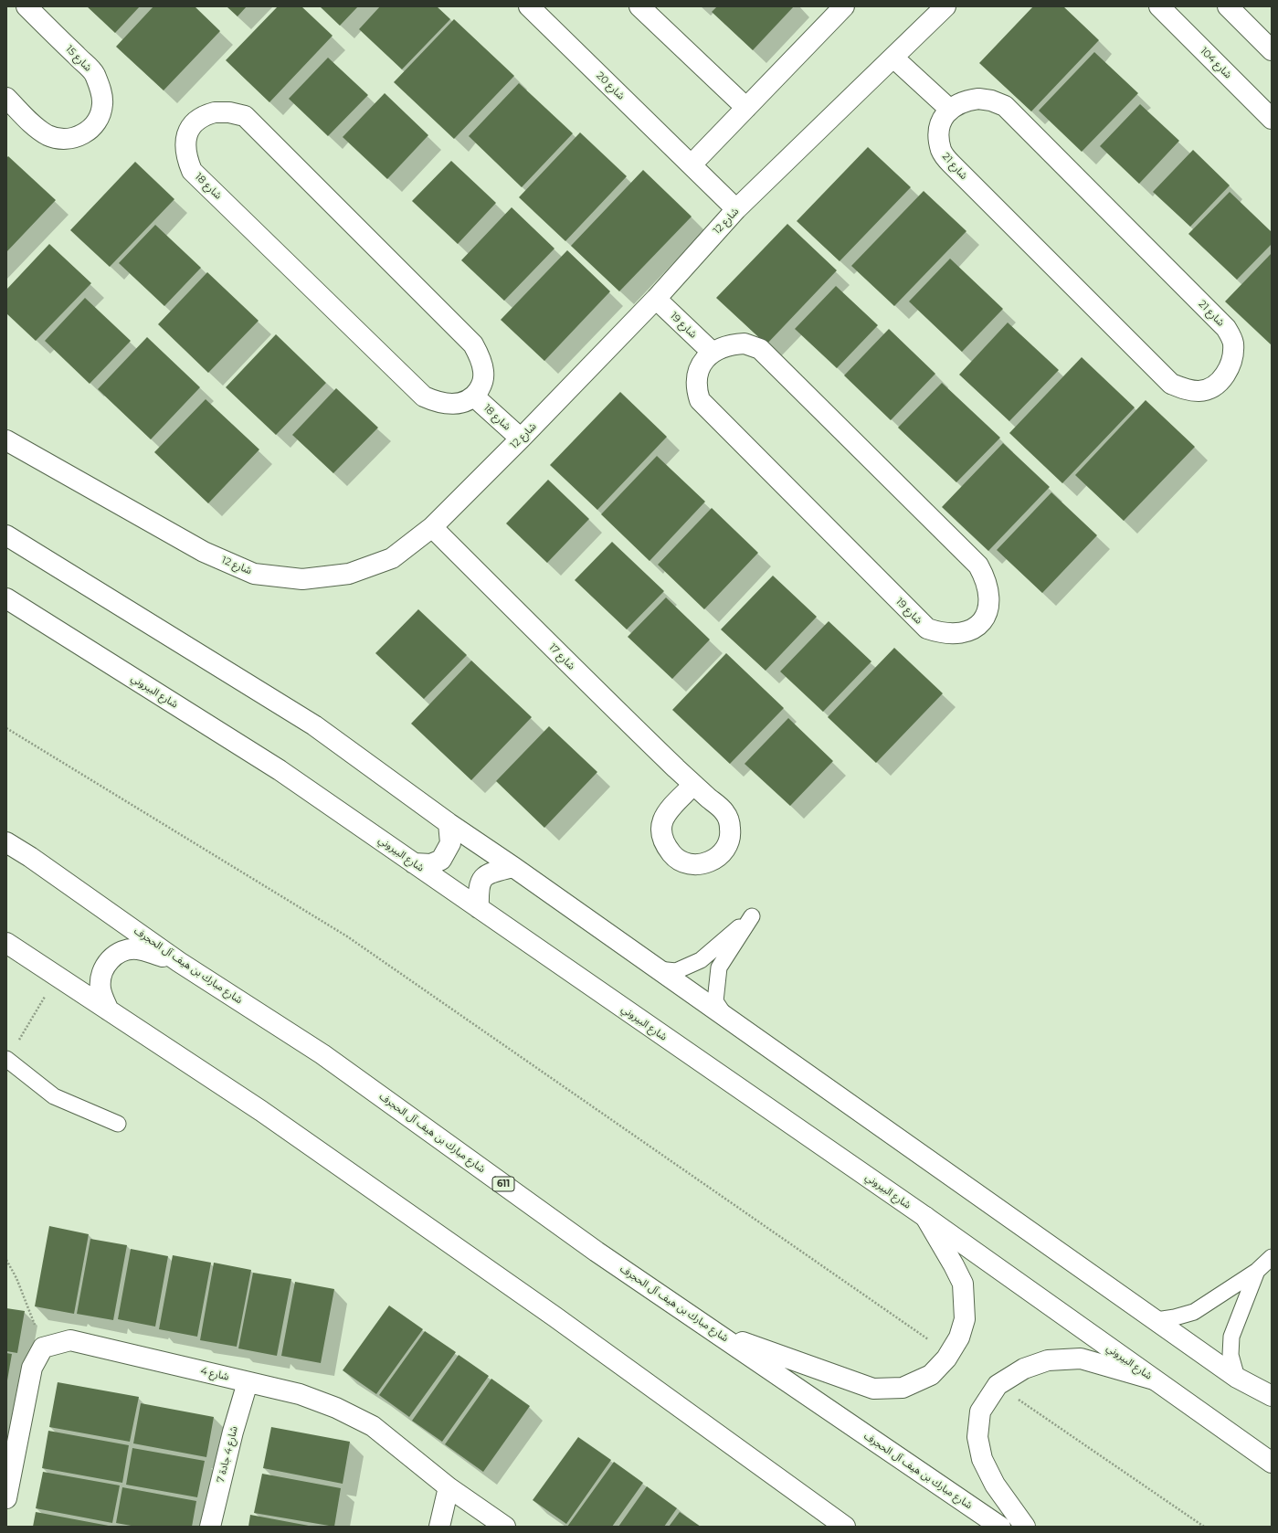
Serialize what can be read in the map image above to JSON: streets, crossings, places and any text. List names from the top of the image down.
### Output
{
  "streets": {
    "street": [
      "شارع 15",
      "شارع 104",
      "شارع 20",
      "شارع 21",
      "شارع 18",
      "شارع 12",
      "شارع 19",
      "شارع 17",
      "شارع البيروني",
      "شارع مبارك بن هيف آل الحجرف",
      "611",
      "شارع 4",
      "شارع 4 جادة 7"
    ]
  },
  "crossings": [
    ["شارع 20", "شارع 12"],
    ["شارع 18", "شارع 12"],
    ["شارع 12", "شارع 19"],
    ["شارع 12", "شارع 17"],
    ["شارع 4", "شارع 4 جادة 7"]
  ]
}
